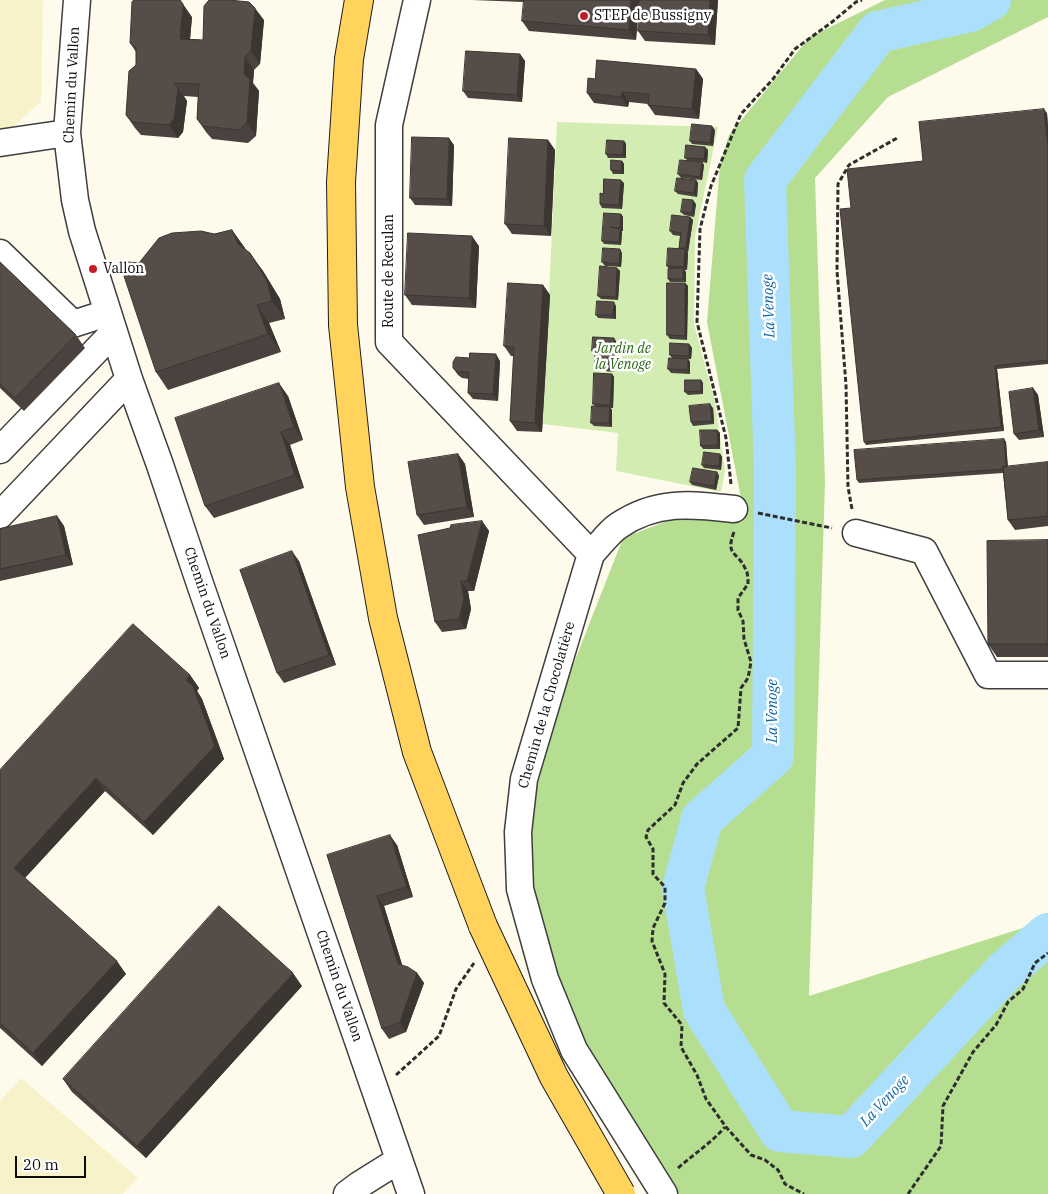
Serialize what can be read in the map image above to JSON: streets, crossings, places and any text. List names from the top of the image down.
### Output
{
  "streets": {
    "street": ["Chemin du Vallon", "Route de Reculan", "Chemin de la Chocolatière"]
  },
  "crossings": [
    ["Route de Reculan", "Chemin de la Chocolatière"]
  ],
  "water": ["La Venoge"],
  "parks": ["Jardin de la Venoge"],
  "places": ["STEP de Bussigny", "Vallon"],
  "scale_bar": "20 m"
}
